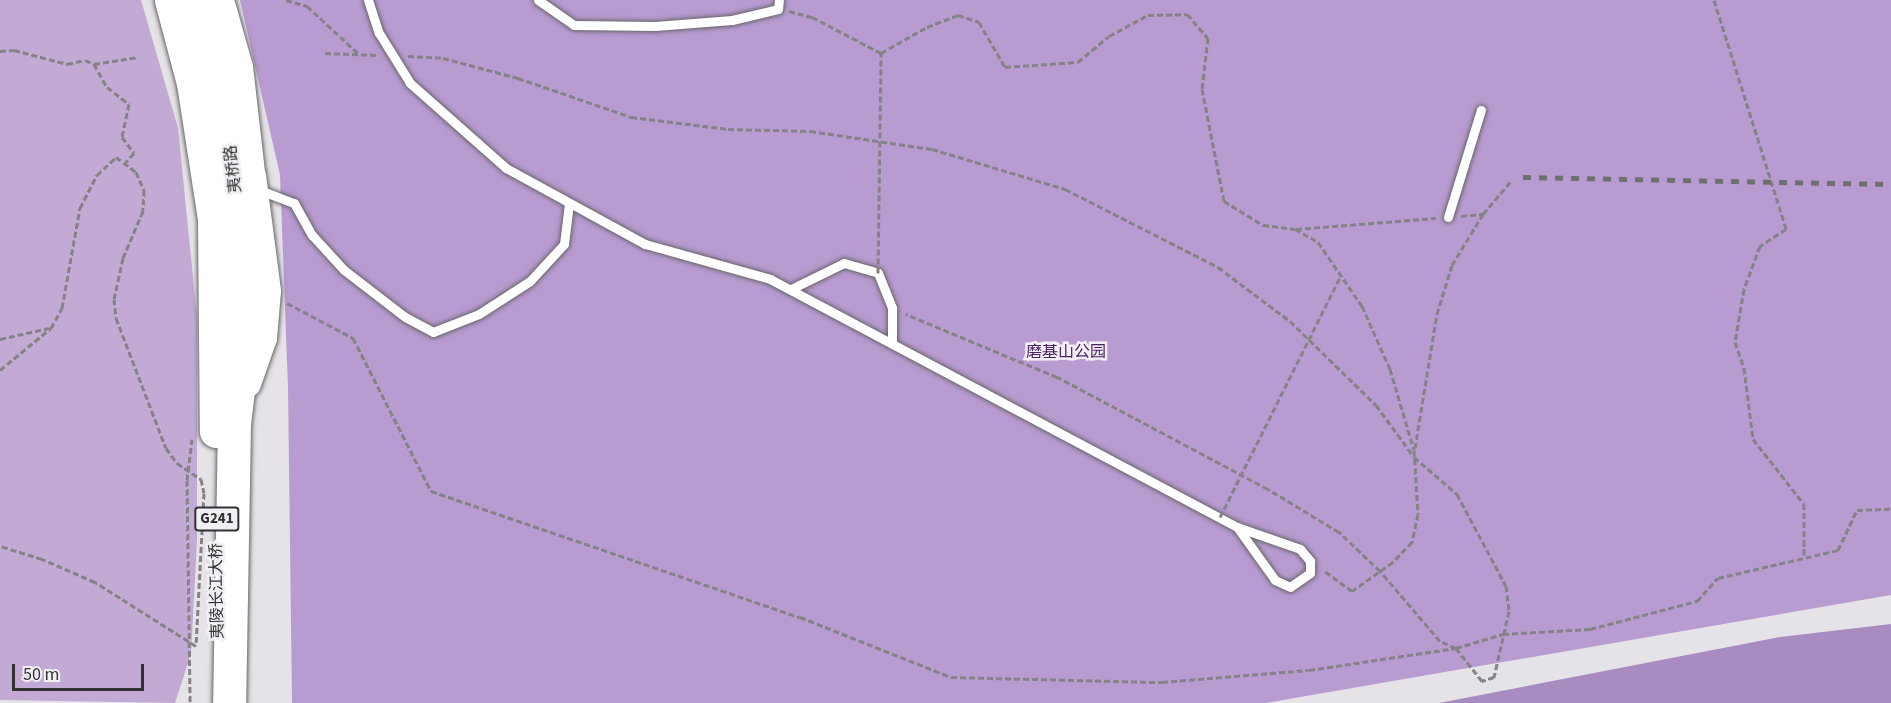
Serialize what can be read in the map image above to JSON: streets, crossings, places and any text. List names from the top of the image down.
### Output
{
  "streets": {
    "highway": ["夷桥路", "G241", "夷陵长江大桥"]
  },
  "crossings": [
    ["夷桥路", "夷陵长江大桥"]
  ],
  "parks": ["磨基山公园"],
  "scale_bar": "50 m"
}
